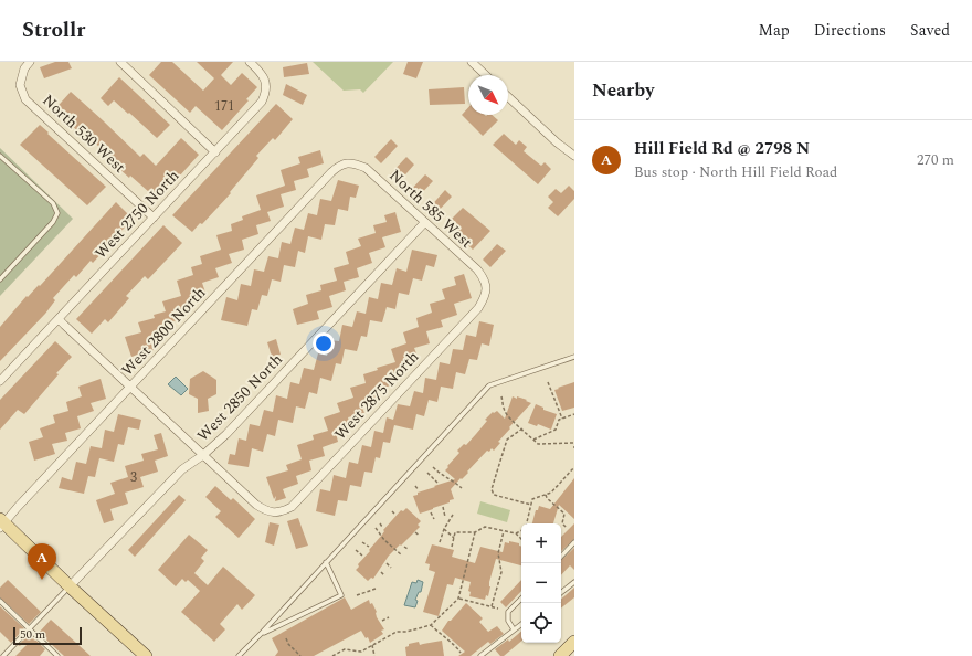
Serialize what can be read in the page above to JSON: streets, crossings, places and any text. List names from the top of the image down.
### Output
{
  "streets": {
    "street": [
      "North 530 West",
      "North 585 West",
      "West 2750 North",
      "West 2800 North",
      "West 2875 North",
      "West 2850 North"
    ]
  },
  "crossings": [
    ["North 530 West", "West 2750 North"],
    ["North 585 West", "West 2800 North"],
    ["North 585 West", "West 2875 North"],
    ["North 585 West", "West 2850 North"],
    ["West 2875 North", "West 2850 North"]
  ],
  "house_numbers": ["171", "3"],
  "scale_bar": "50 m",
  "north": "bottom right",
  "page": {
    "header": "Strollr",
    "nav": ["Map", "Directions", "Saved"],
    "heading": "Nearby",
    "list": [
      {
        "mark": "A",
        "name": "Hill Field Rd @ 2798 N",
        "note": "Bus stop · North Hill Field Road",
        "value": "270 m"
      }
    ],
    "map_buttons": ["+", "−"],
    "pins": "A",
    "scale": "50 m"
  }
}
